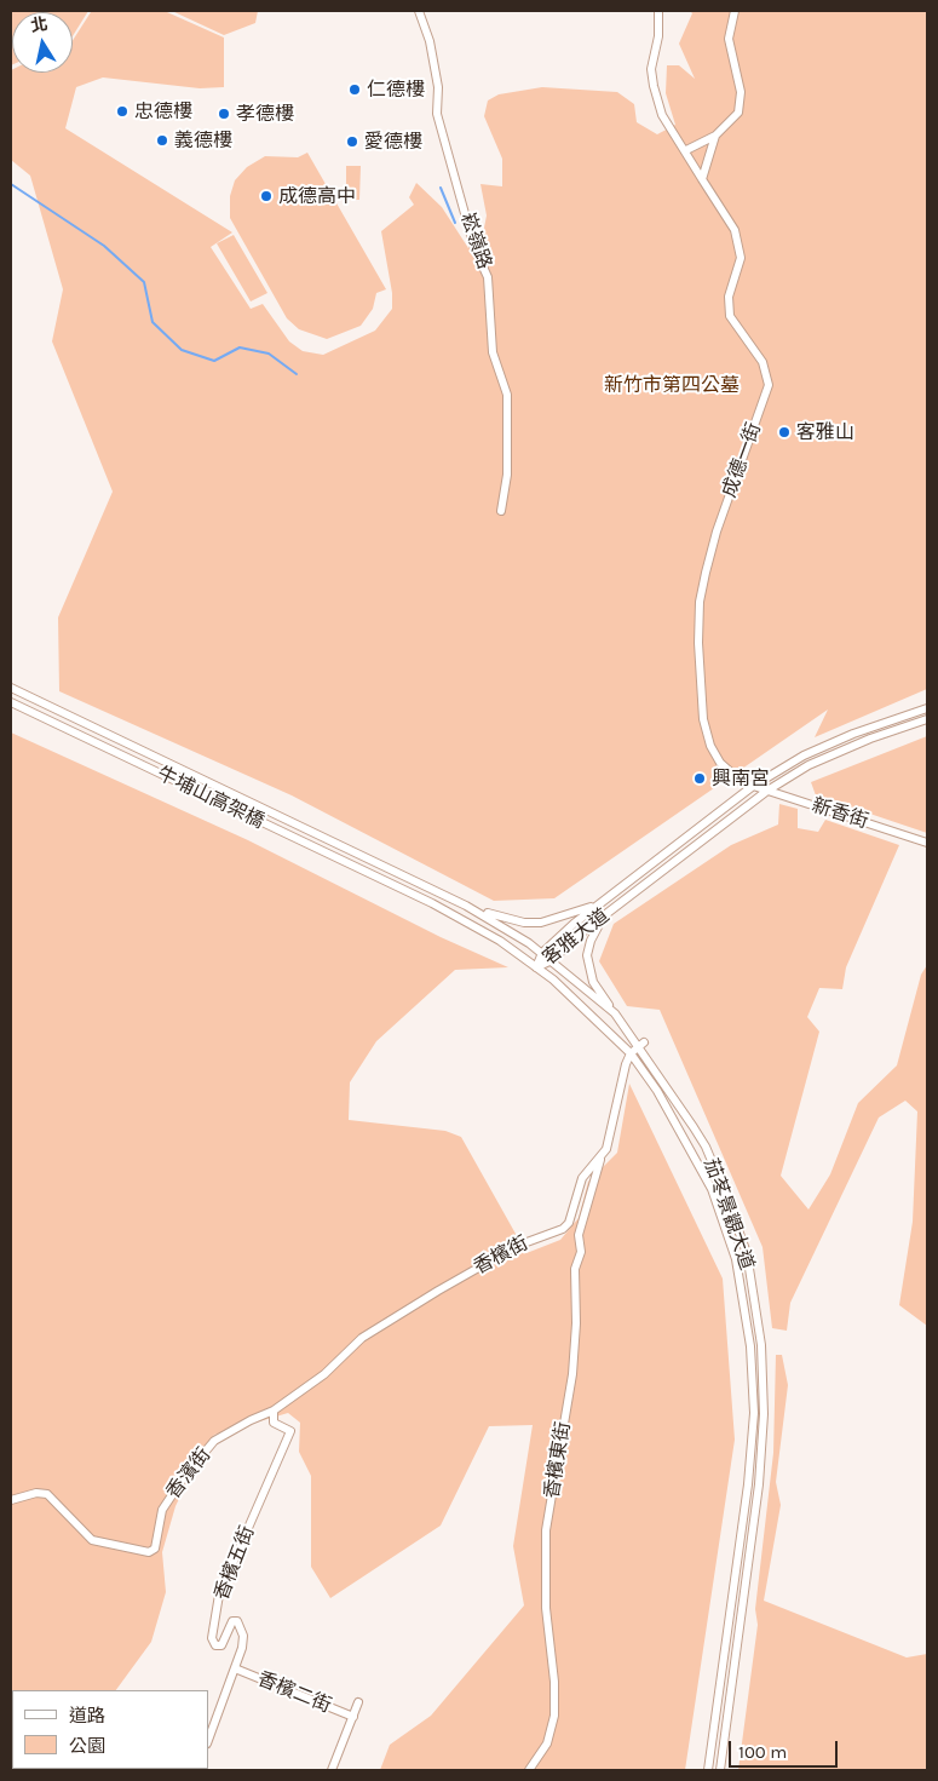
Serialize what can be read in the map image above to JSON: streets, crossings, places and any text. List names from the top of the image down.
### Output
{
  "streets": {
    "street": [
      "崧嶺路",
      "成德一街",
      "牛埔山高架橋",
      "新香街",
      "客雅大道",
      "茄苳景觀大道",
      "香檳街",
      "香檳東街",
      "香濱街",
      "香檳五街",
      "香檳二街"
    ]
  },
  "crossings": [
    ["成德一街", "新香街"],
    ["成德一街", "客雅大道"],
    ["牛埔山高架橋", "茄苳景觀大道"],
    ["新香街", "客雅大道"],
    ["客雅大道", "茄苳景觀大道"],
    ["茄苳景觀大道", "香檳街"],
    ["香檳街", "香檳東街"],
    ["香檳街", "香濱街"],
    ["香檳街", "香檳五街"],
    ["香濱街", "香檳五街"],
    ["香檳五街", "香檳二街"]
  ],
  "parks": ["新竹市第四公墓"],
  "places": [
    "仁德樓",
    "忠德樓",
    "孝德樓",
    "義德樓",
    "愛德樓",
    "成德高中",
    "客雅山",
    "興南宮"
  ],
  "legend": ["道路", "公園"],
  "scale_bar": "100 m",
  "north": "top"
}
